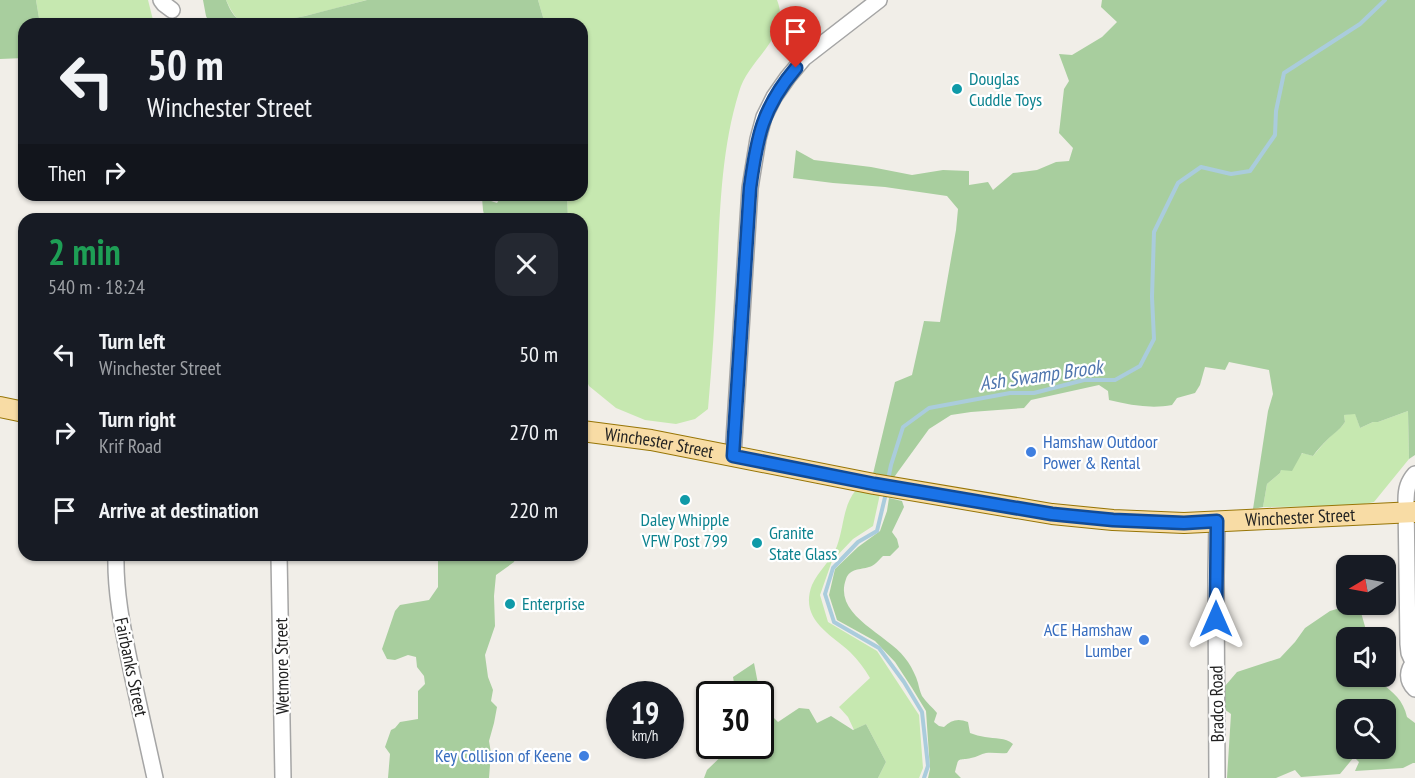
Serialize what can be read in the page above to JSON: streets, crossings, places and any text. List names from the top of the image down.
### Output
{
  "streets": {
    "main road": ["Winchester Street"],
    "street": ["Wetmore Street", "Fairbanks Street", "Bradco Road"]
  },
  "crossings": [
    ["Winchester Street", "Bradco Road"]
  ],
  "water": ["Ash Swamp Brook"],
  "places": [
    "Douglas Cuddle Toys",
    "Hamshaw Outdoor Power & Rental",
    "Daley Whipple VFW Post 799",
    "Granite State Glass",
    "Enterprise",
    "ACE Hamshaw Lumber",
    "Key Collision of Keene"
  ],
  "north": "left",
  "page": {
    "turn": ["50 m", "Winchester Street"],
    "then": "Then",
    "heading": ["2 min", "540 m · 18:24"],
    "list": [
      {
        "name": "Turn left",
        "note": "Winchester Street",
        "value": "50 m"
      },
      {
        "name": "Turn right",
        "note": "Krif Road",
        "value": "270 m"
      },
      {
        "name": "Arrive at destination",
        "value": "220 m"
      }
    ],
    "speed": "19 km/h",
    "limit": "30"
  }
}
